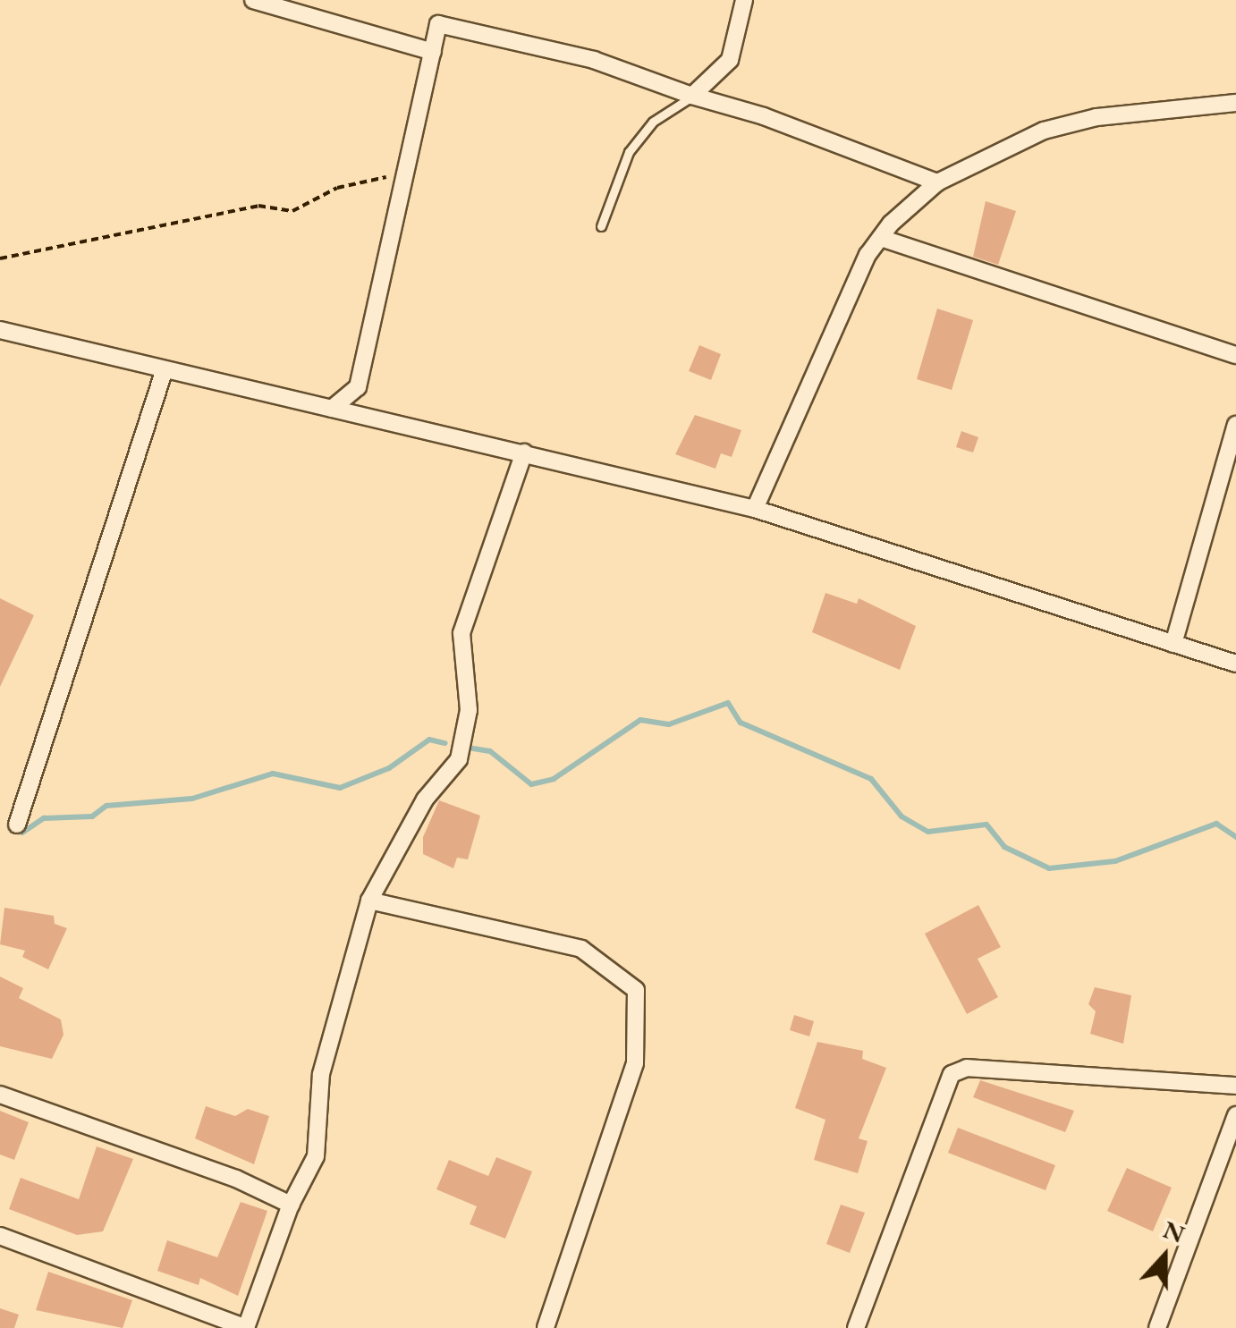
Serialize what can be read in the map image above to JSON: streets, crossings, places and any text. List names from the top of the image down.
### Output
{
  "north": "top"
}
